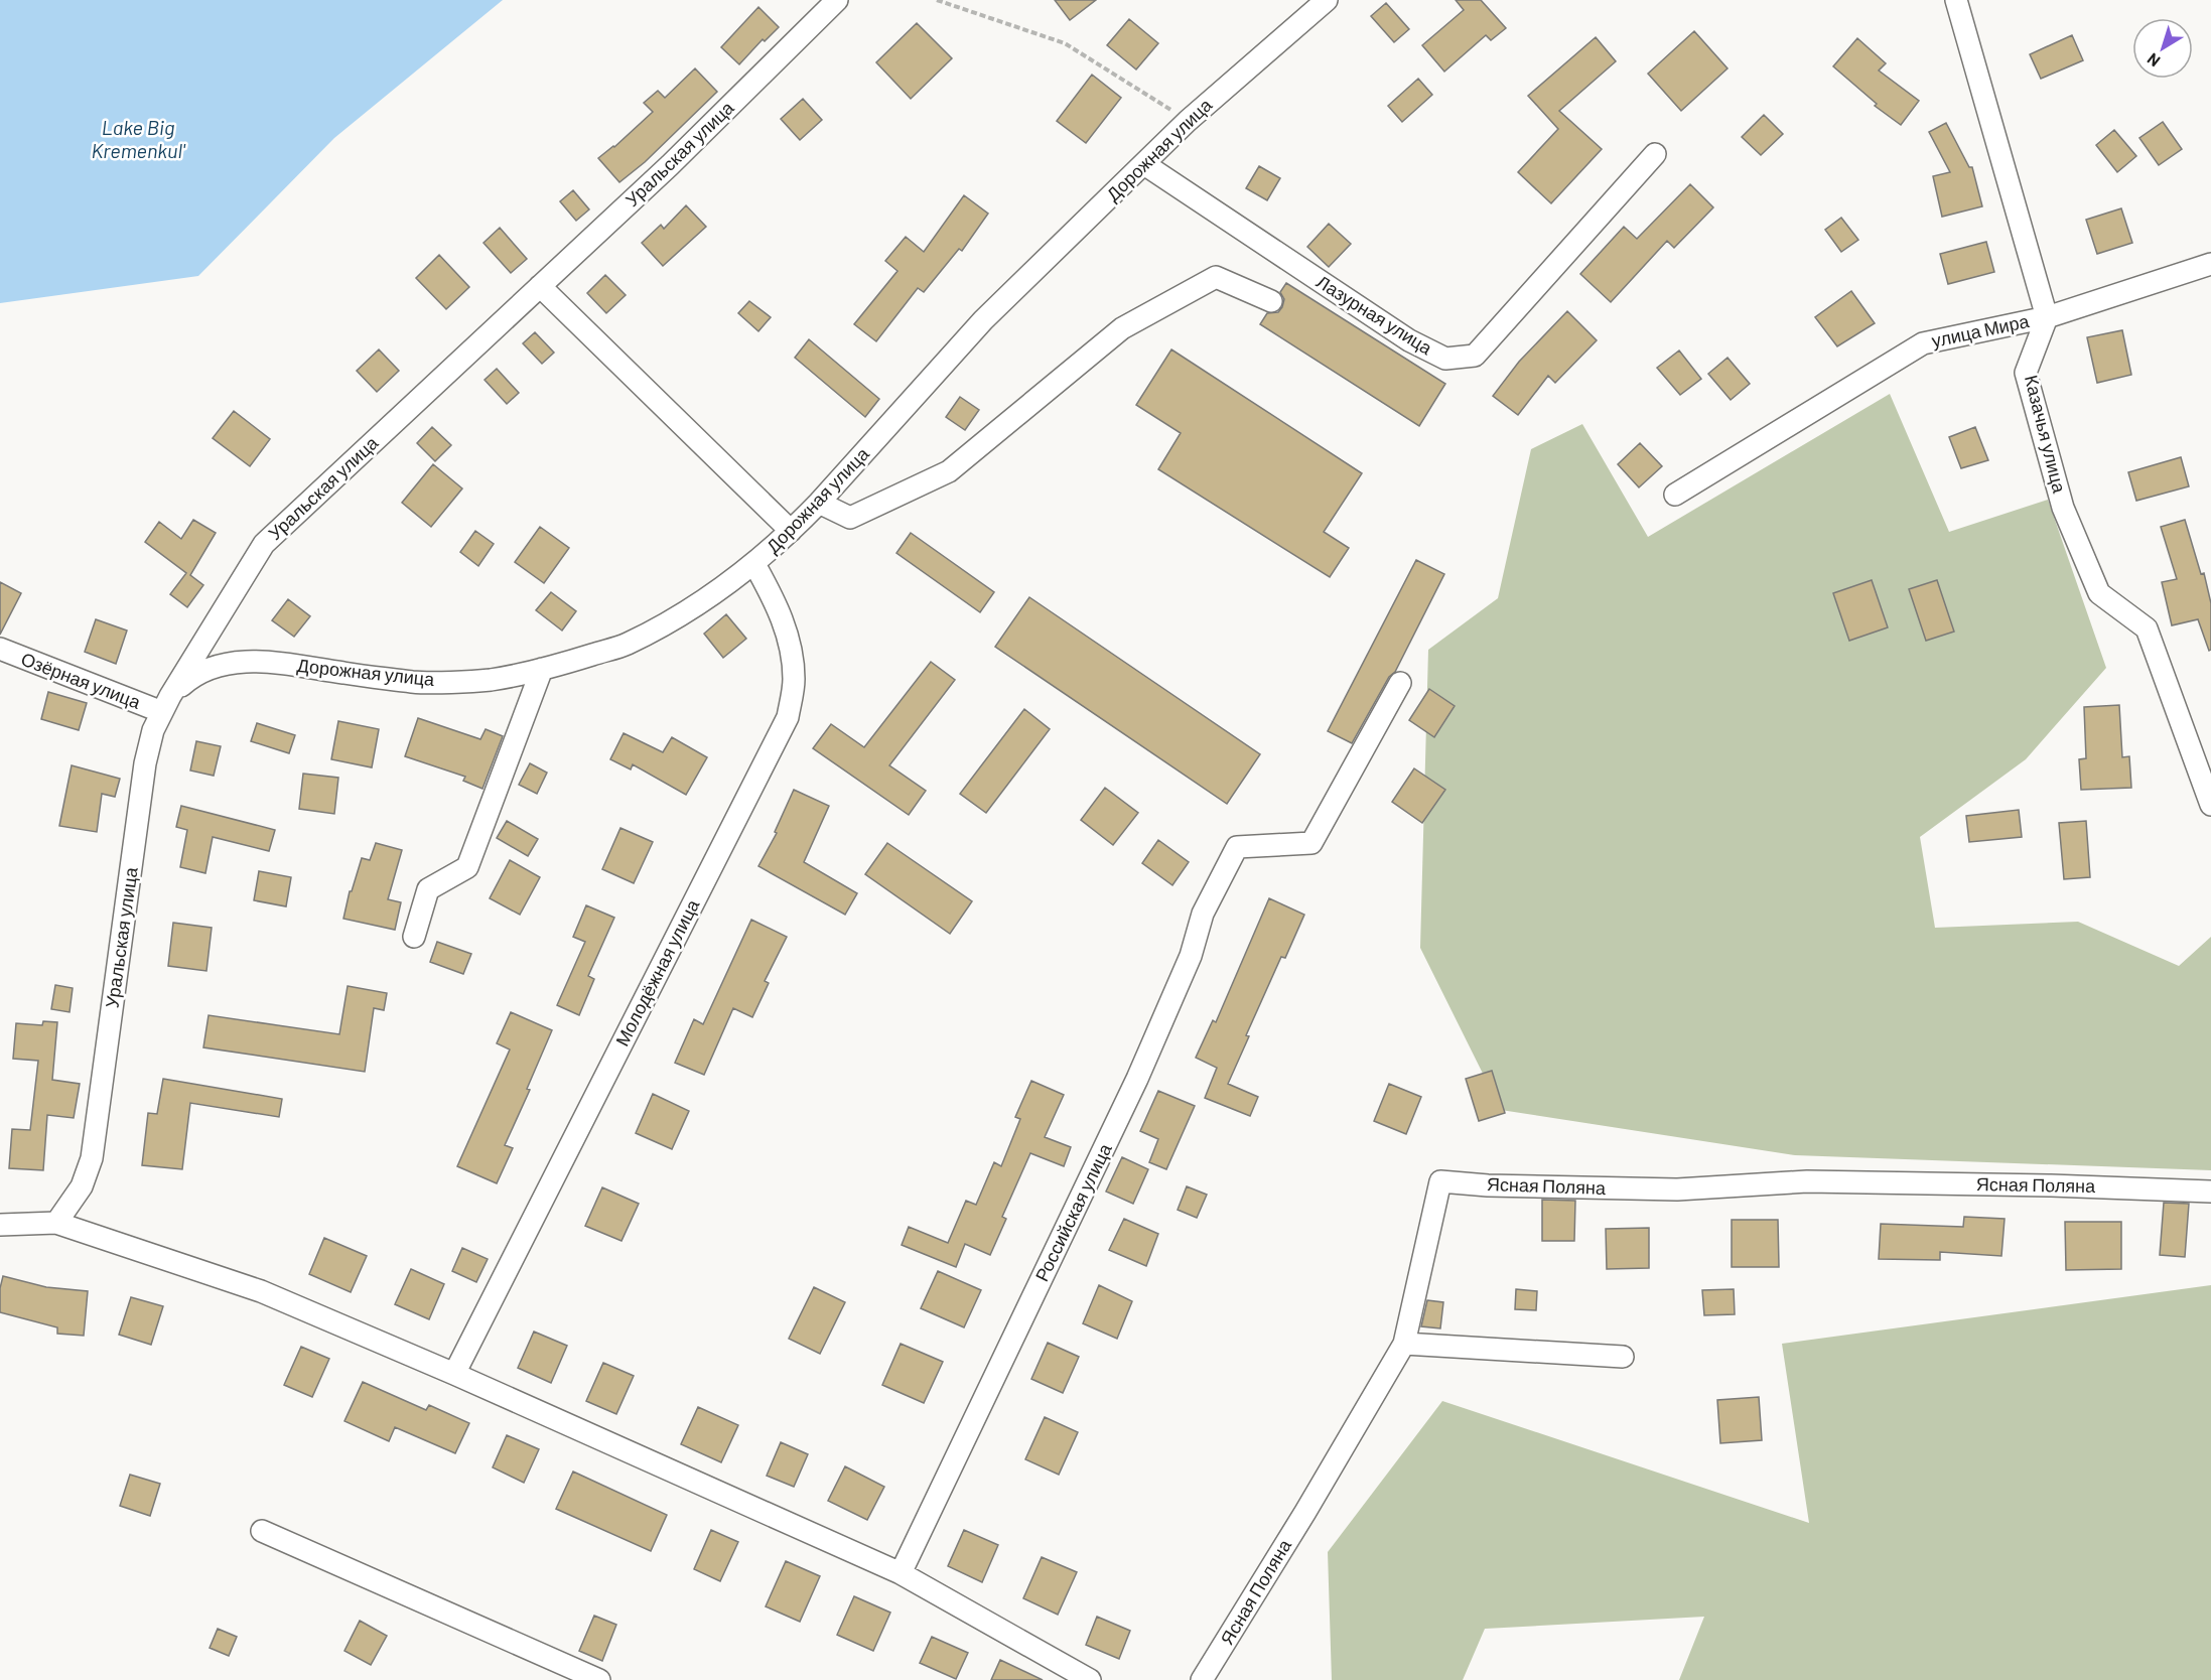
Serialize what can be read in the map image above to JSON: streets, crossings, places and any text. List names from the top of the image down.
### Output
{
  "streets": {
    "street": [
      "Дорожная улица",
      "Уральская улица",
      "Лазурная улица",
      "улица Мира",
      "Казачья улица",
      "Озёрная улица",
      "Молодёжная улица",
      "Ясная Поляна",
      "Российская улица"
    ]
  },
  "crossings": [
    ["Дорожная улица", "Уральская улица"],
    ["Дорожная улица", "Лазурная улица"],
    ["Дорожная улица", "Озёрная улица"],
    ["Дорожная улица", "Молодёжная улица"],
    ["Уральская улица", "Озёрная улица"],
    ["улица Мира", "Казачья улица"]
  ],
  "water": ["Lake Big Kremenkul'"],
  "north": "bottom left"
}
